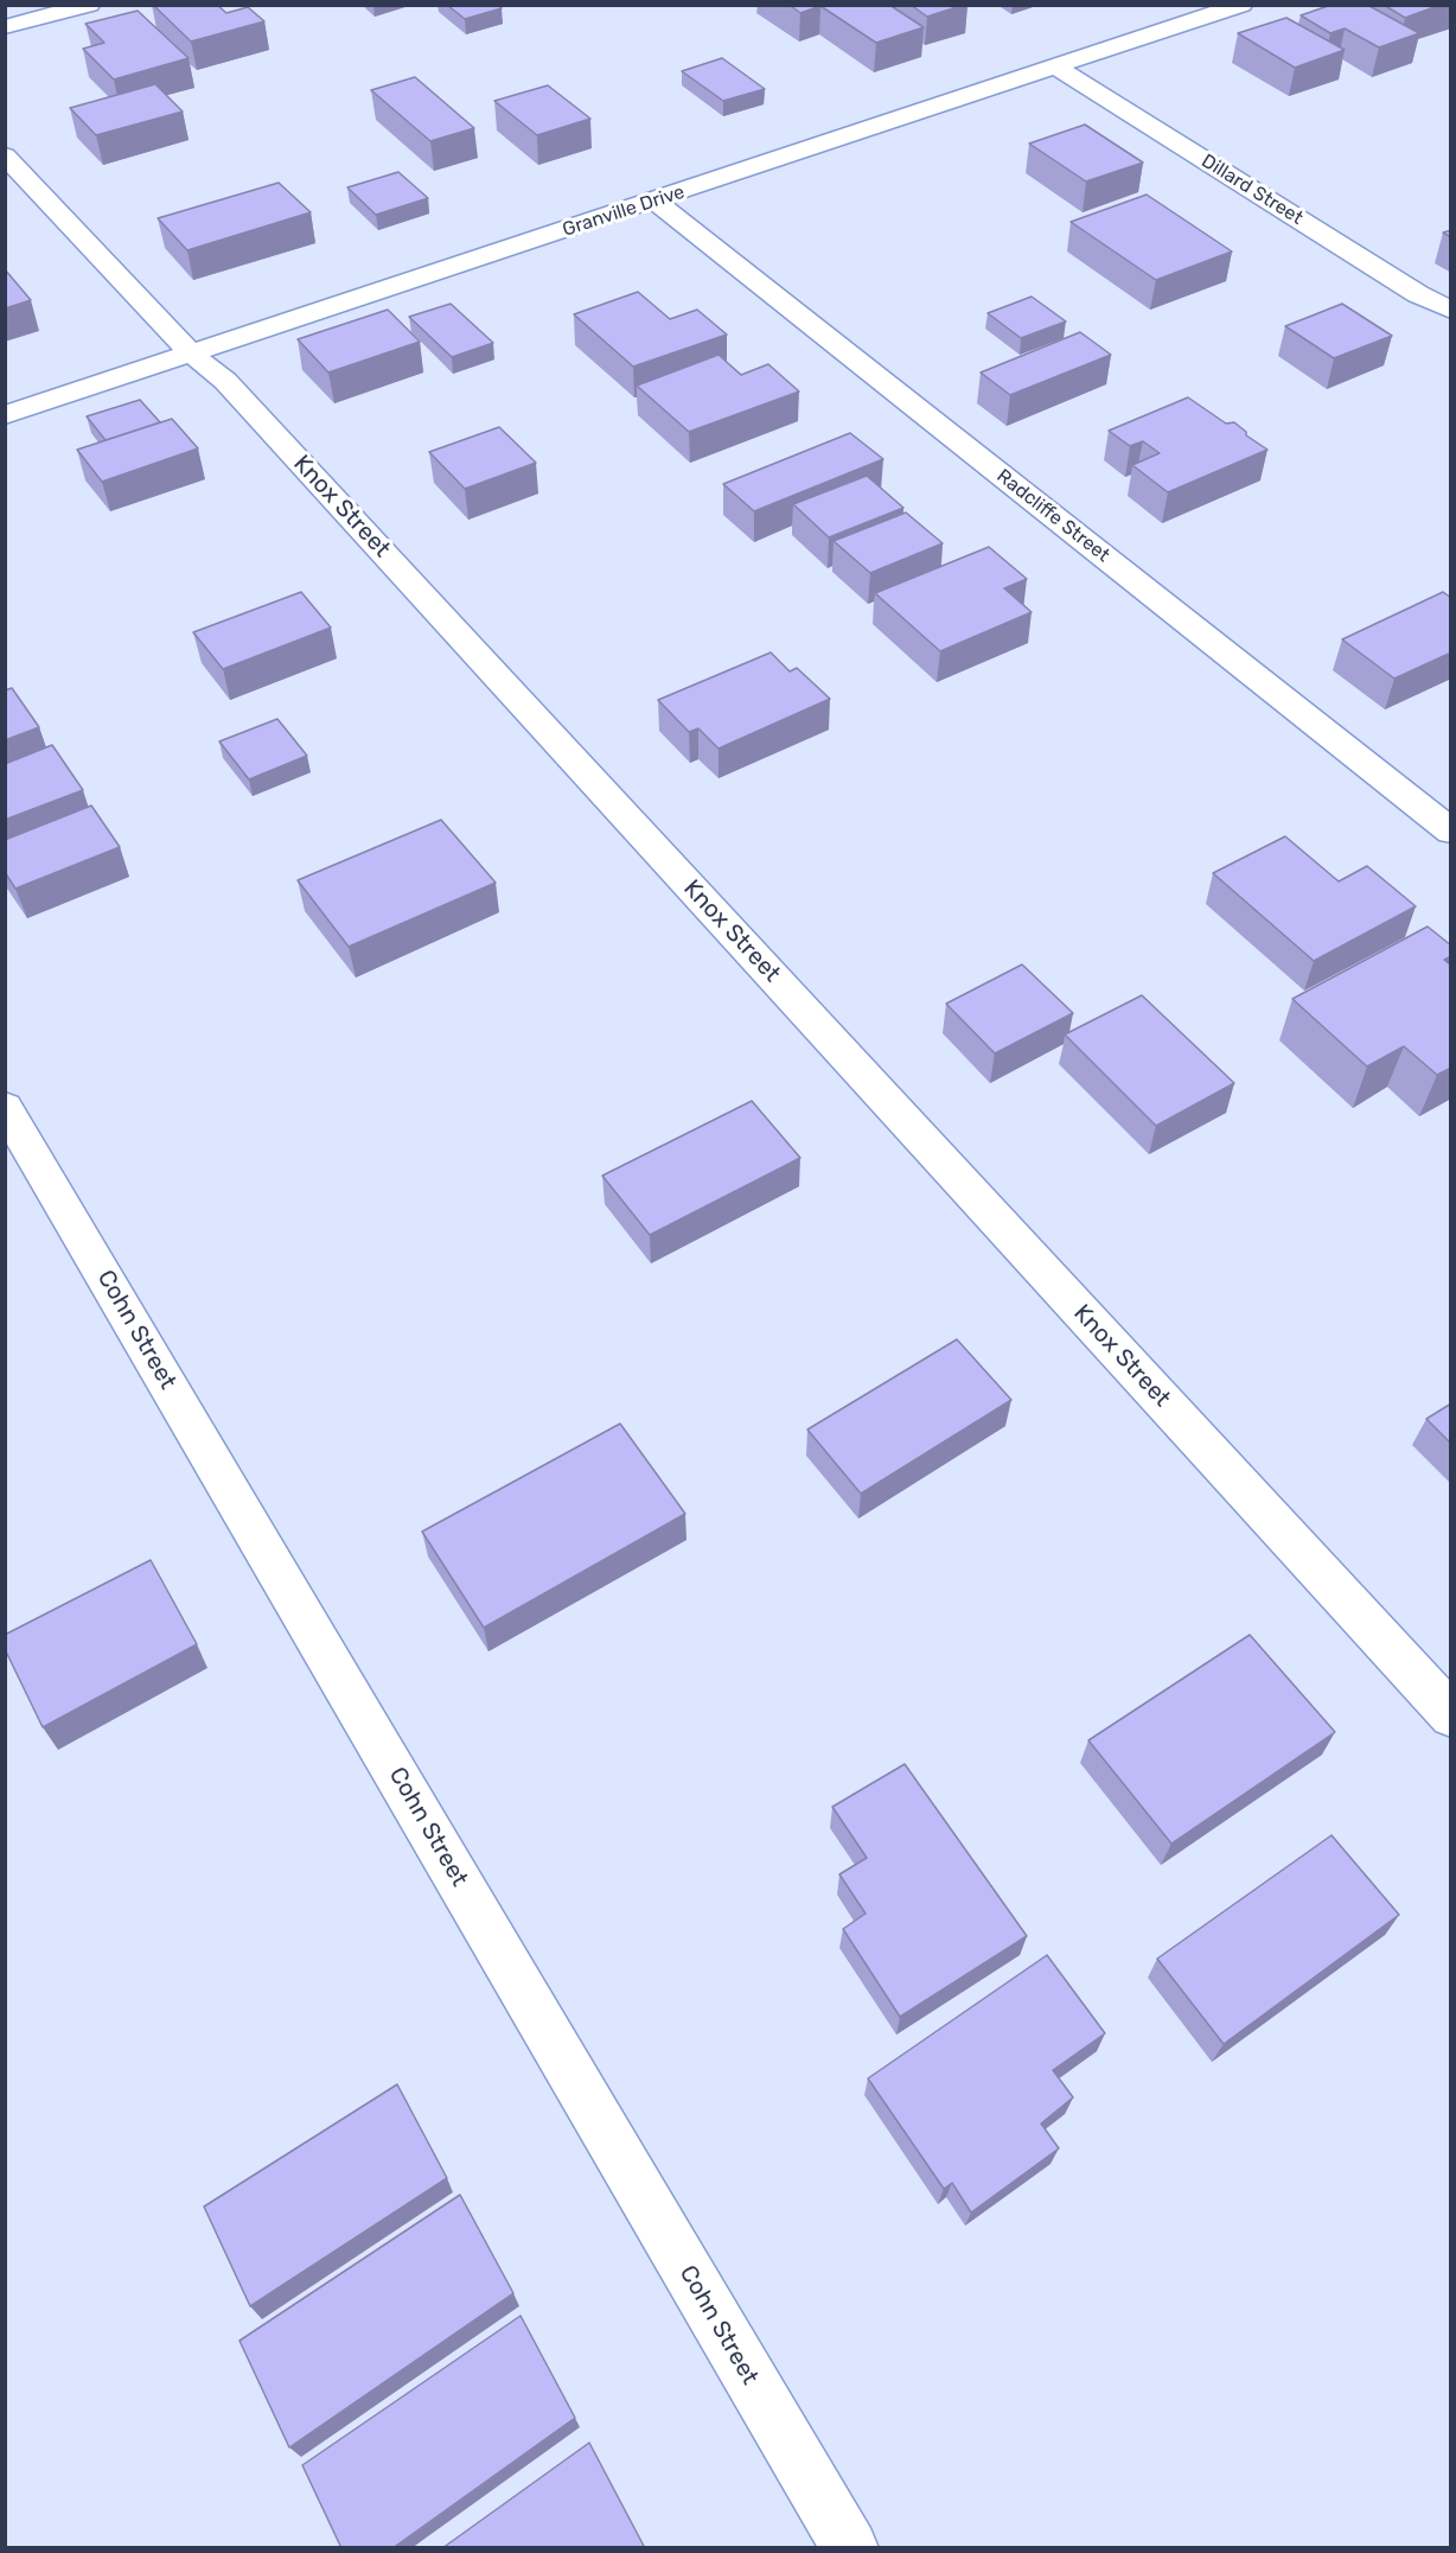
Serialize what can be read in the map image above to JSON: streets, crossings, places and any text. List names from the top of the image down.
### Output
{
  "streets": {
    "street": [
      "Dillard Street",
      "Granville Drive",
      "Knox Street",
      "Radcliffe Street",
      "Cohn Street"
    ]
  },
  "crossings": [
    ["Dillard Street", "Granville Drive"],
    ["Granville Drive", "Knox Street"],
    ["Granville Drive", "Radcliffe Street"]
  ]
}
